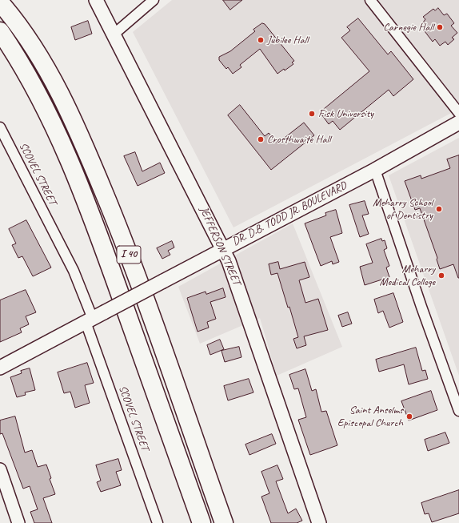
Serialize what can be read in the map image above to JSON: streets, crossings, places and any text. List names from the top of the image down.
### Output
{
  "streets": {
    "highway": ["I 40"],
    "main road": ["DR. D.B. TODD JR. BOULEVARD", "JEFFERSON STREET"],
    "street": ["SCOVEL STREET"]
  },
  "crossings": [
    ["SCOVEL STREET", "DR. D.B. TODD JR. BOULEVARD"],
    ["DR. D.B. TODD JR. BOULEVARD", "JEFFERSON STREET"]
  ],
  "places": [
    "Carnegie Hall",
    "Jubilee Hall",
    "Fisk University",
    "Crosthwaite Hall",
    "Meharry School of Dentistry",
    "Meharry Medical College",
    "Saint Anselms Episcopal Church"
  ]
}
